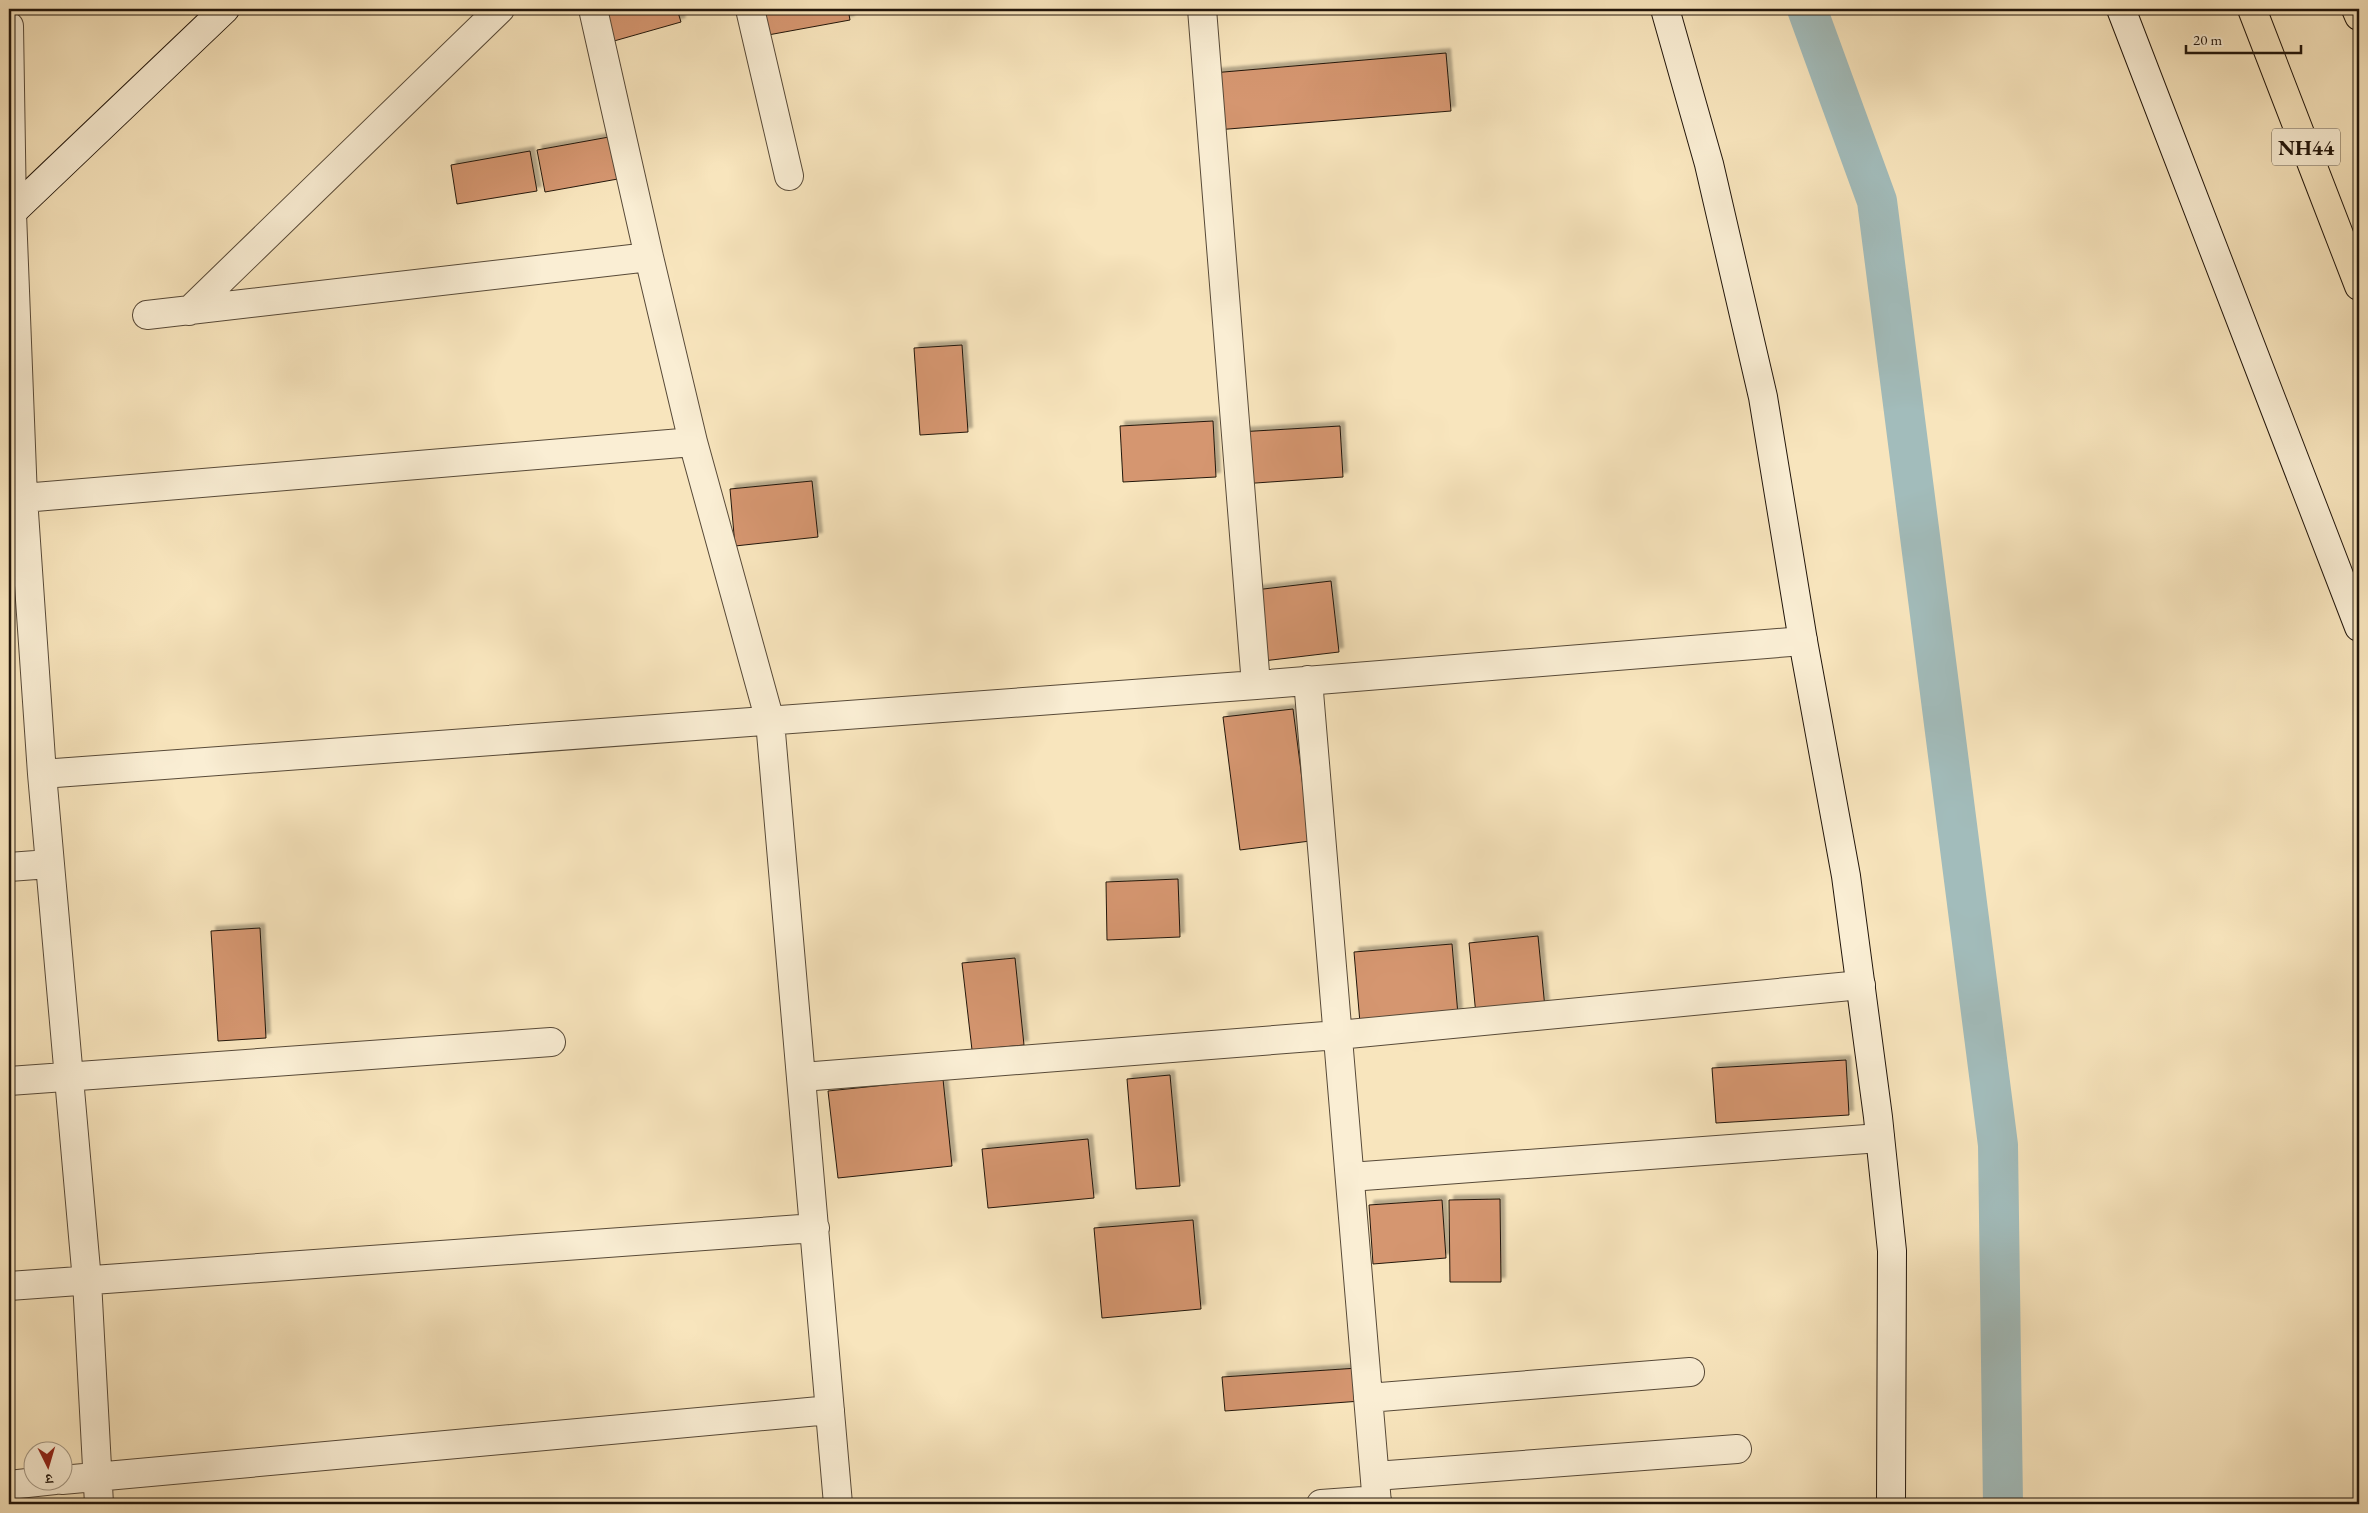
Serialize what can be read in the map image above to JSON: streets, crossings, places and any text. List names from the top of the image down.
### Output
{
  "streets": {
    "highway": ["NH44"]
  },
  "scale_bar": "20 m",
  "north": "bottom"
}
